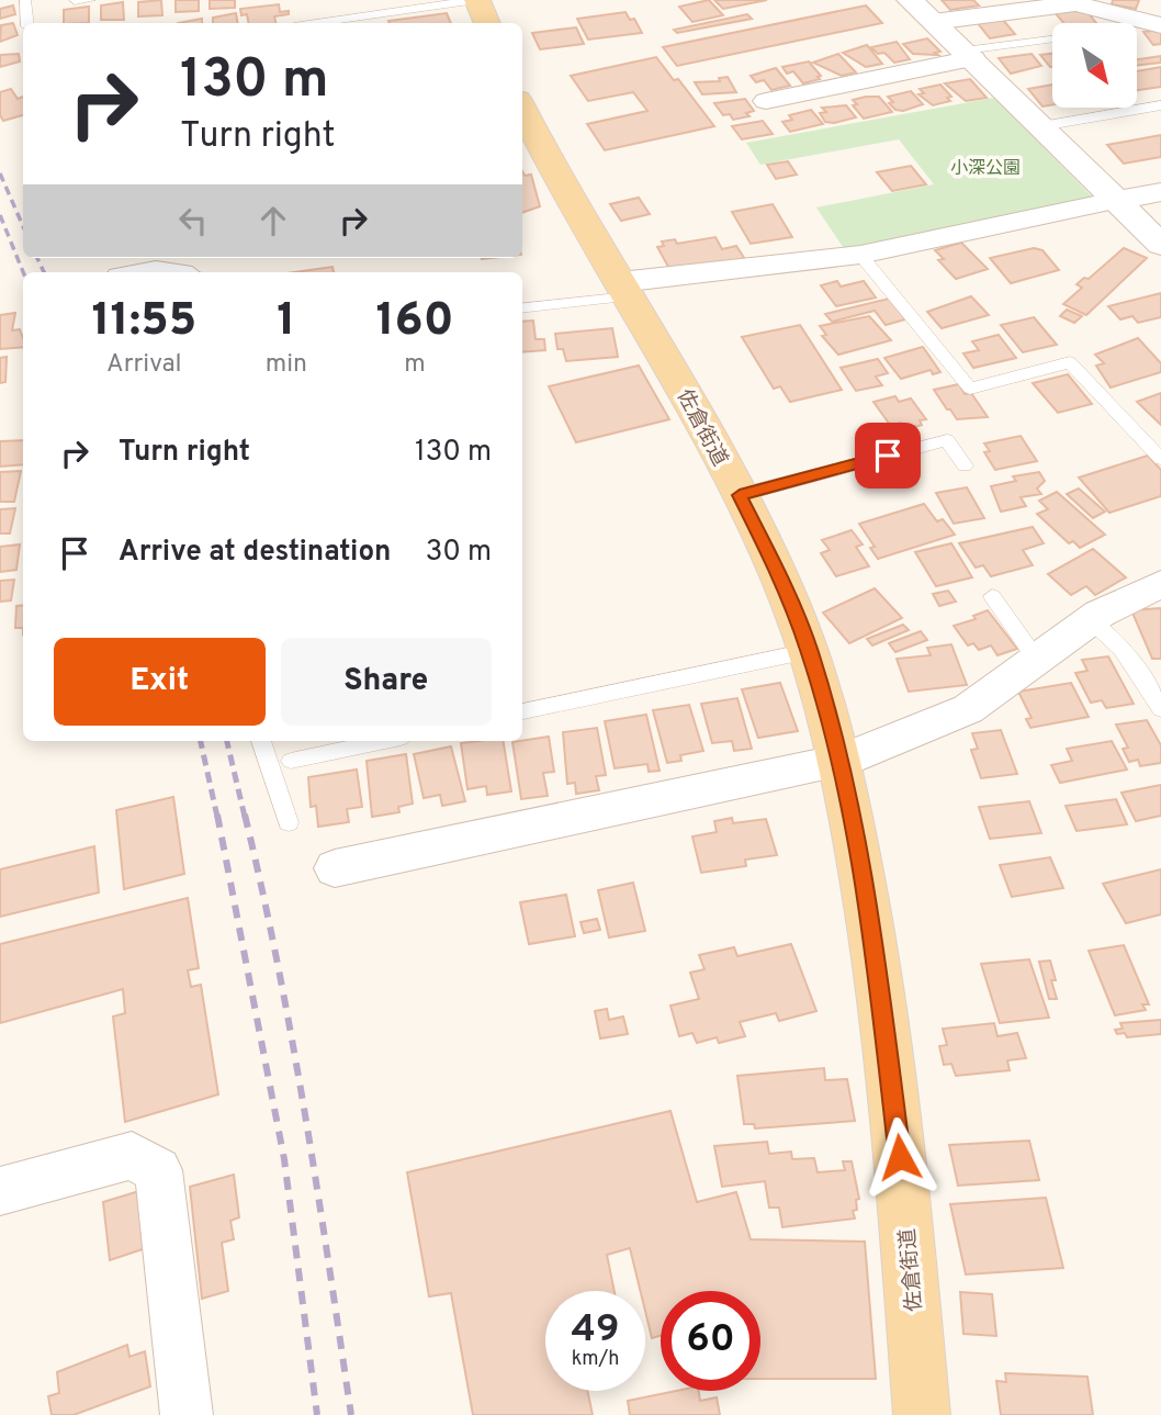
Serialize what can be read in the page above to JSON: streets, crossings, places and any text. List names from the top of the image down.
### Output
{
  "streets": {
    "main road": ["佐倉街道"]
  },
  "parks": ["小深公園"],
  "north": "bottom right",
  "page": {
    "turn": ["130 m", "Turn right"],
    "eta": [
      "11:55",
      "Arrival",
      "1",
      "min",
      "160",
      "m"
    ],
    "list": [
      {
        "name": "Turn right",
        "value": "130 m"
      },
      {
        "name": "Arrive at destination",
        "value": "30 m"
      }
    ],
    "buttons": ["Exit", "Share"],
    "speed": "49 km/h",
    "limit": "60"
  }
}
